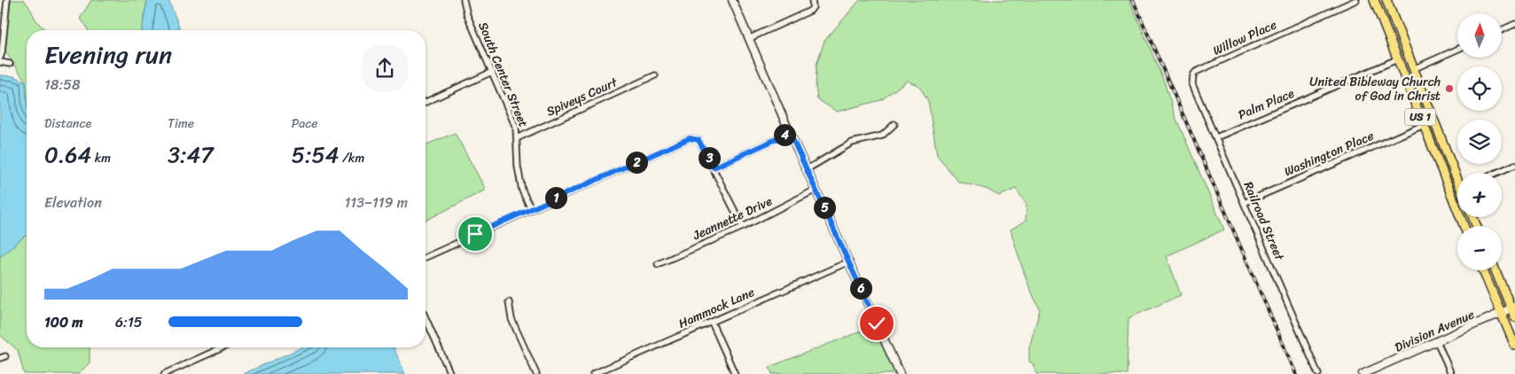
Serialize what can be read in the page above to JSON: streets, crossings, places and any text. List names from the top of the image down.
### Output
{
  "streets": {
    "main road": ["US 1"],
    "street": [
      "Willow Place",
      "South Center Street",
      "Spiveys Court",
      "Palm Place",
      "Washington Place",
      "Jeannette Drive",
      "Railroad Street",
      "Hammock Lane",
      "Division Avenue"
    ]
  },
  "crossings": [
    ["Willow Place", "Railroad Street"],
    ["South Center Street", "Spiveys Court"],
    ["Palm Place", "US 1"],
    ["Palm Place", "Railroad Street"],
    ["US 1", "Washington Place"],
    ["Washington Place", "Railroad Street"]
  ],
  "places": ["United Bibleway Church of God in Christ"],
  "north": "top",
  "page": {
    "map_buttons": ["+", "−"],
    "heading": ["Evening run", "18:58"],
    "stats": [
      ["Distance", "0.64 km"],
      ["Time", "3:47"],
      ["Pace", "5:54 /km"]
    ],
    "pins": [
      "4",
      "3",
      "2",
      "1",
      "5",
      "6"
    ],
    "chart": ["Elevation", "113–119 m"],
    "list": [
      {
        "name": "100 m",
        "note": "6:15"
      }
    ]
  }
}
